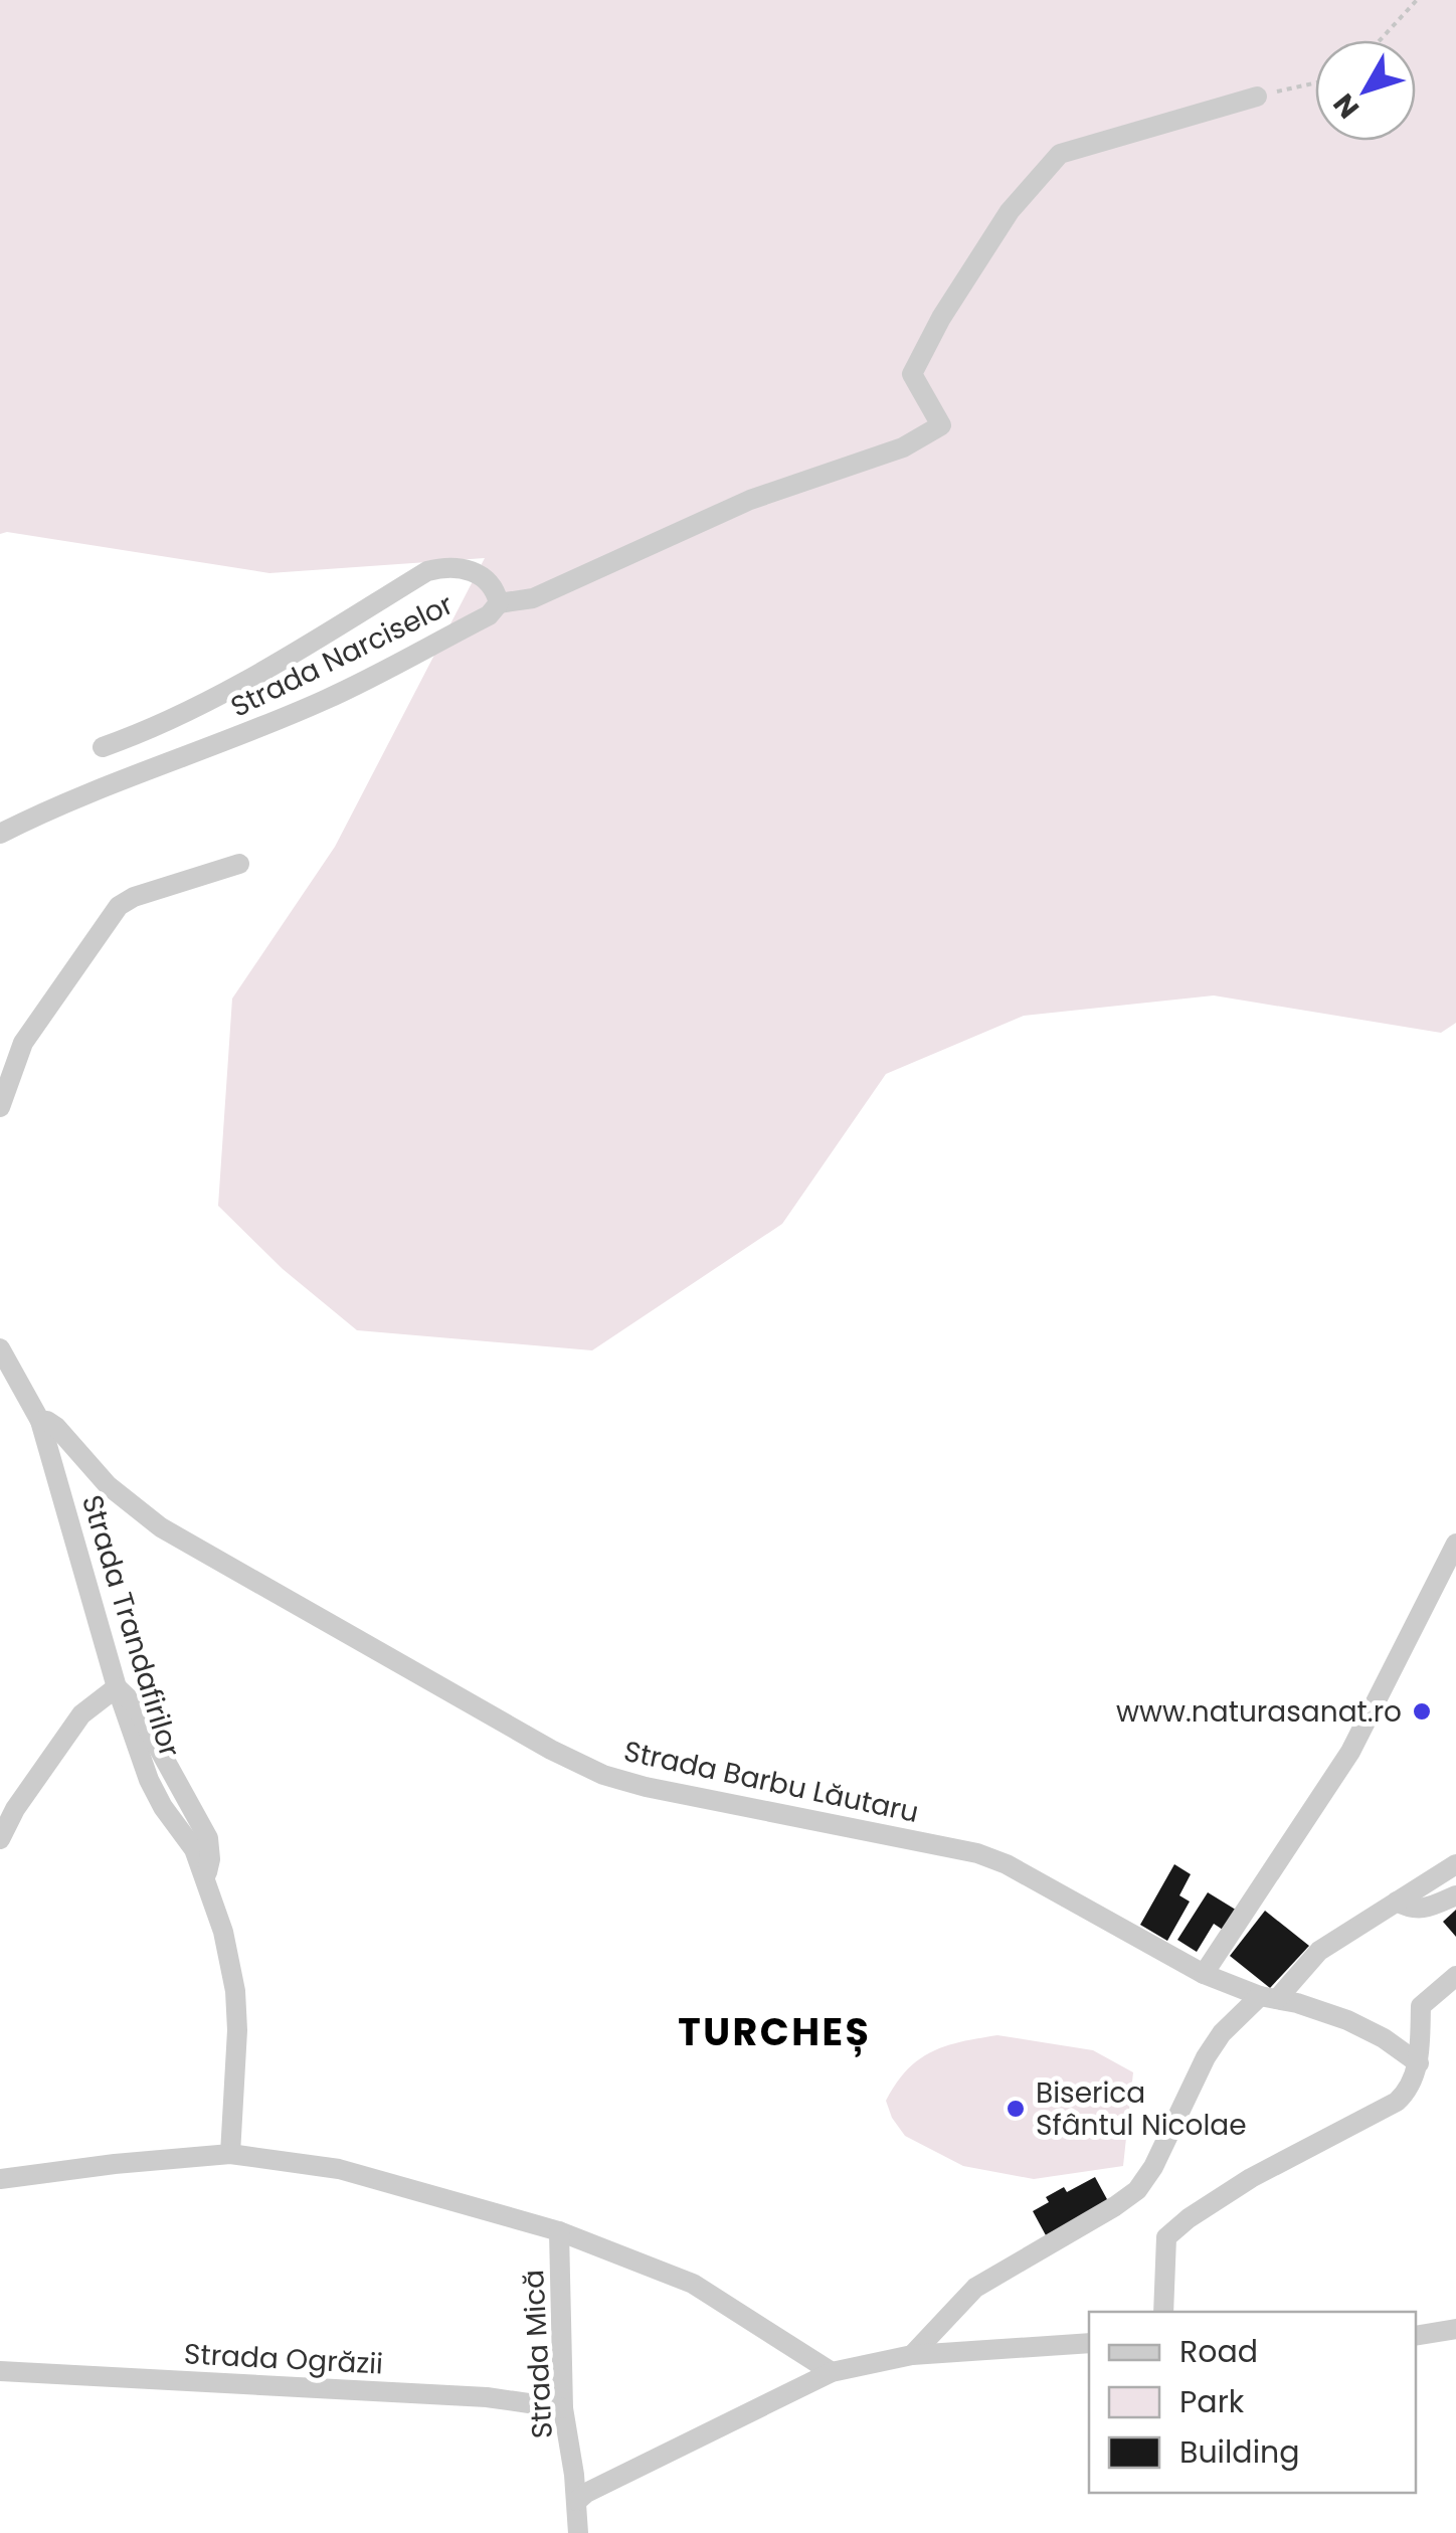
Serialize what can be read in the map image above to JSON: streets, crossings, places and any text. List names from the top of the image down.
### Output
{
  "streets": {
    "street": [
      "Strada Narciselor",
      "Strada Trandafirilor",
      "Strada Barbu Lăutaru",
      "Strada Mică",
      "Strada Ogrăzii"
    ]
  },
  "crossings": [
    ["Strada Trandafirilor", "Strada Barbu Lăutaru"],
    ["Strada Mică", "Strada Ogrăzii"]
  ],
  "districts": ["TURCHEȘ"],
  "places": ["www.naturasanat.ro", "Biserica Sfântul Nicolae"],
  "legend": ["Road", "Park", "Building"],
  "north": "bottom left"
}
